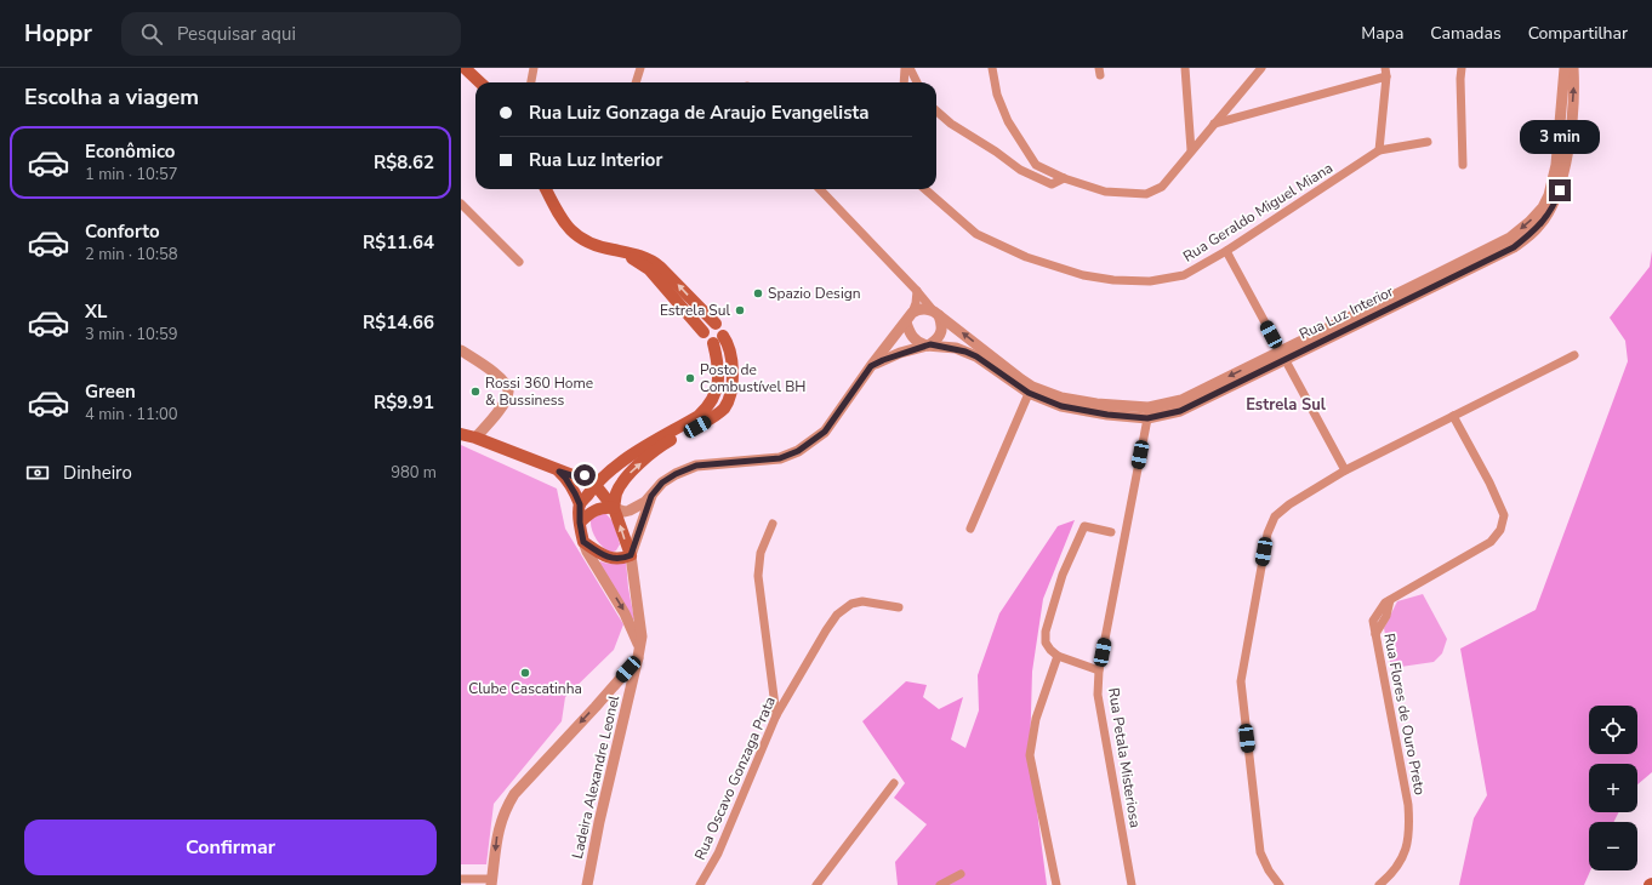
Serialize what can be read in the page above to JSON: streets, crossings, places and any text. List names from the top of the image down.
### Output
{
  "streets": {
    "main road": ["Ladeira Alexandre Leonel"],
    "street": [
      "Rua Geraldo Miguel Miana",
      "Rua Luz Interior",
      "Rua Flores de Ouro Preto",
      "Rua Petala Misteriosa",
      "Rua Oscavo Gonzaga Prata"
    ]
  },
  "crossings": [
    ["Rua Luz Interior", "Rua Petala Misteriosa"]
  ],
  "districts": ["Estrela Sul"],
  "places": [
    "Spazio Design",
    "Estrela Sul",
    "Posto de Combustível BH",
    "Rossi 360 Home & Bussiness",
    "Clube Cascatinha"
  ],
  "page": {
    "header": "Hoppr",
    "search": "Pesquisar aqui",
    "nav": ["Mapa", "Camadas", "Compartilhar"],
    "heading": "Escolha a viagem",
    "banner": ["Rua Luiz Gonzaga de Araujo Evangelista", "Rua Luz Interior"],
    "bubble": "3 min",
    "list": [
      {
        "name": "Econômico",
        "note": "1 min · 10:57",
        "value": "R$8.62"
      },
      {
        "name": "Conforto",
        "note": "2 min · 10:58",
        "value": "R$11.64"
      },
      {
        "name": "XL",
        "note": "3 min · 10:59",
        "value": "R$14.66"
      },
      {
        "name": "Green",
        "note": "4 min · 11:00",
        "value": "R$9.91"
      }
    ],
    "pay": ["Dinheiro", "980 m"],
    "map_buttons": ["+", "−"],
    "buttons": "Confirmar"
  }
}
